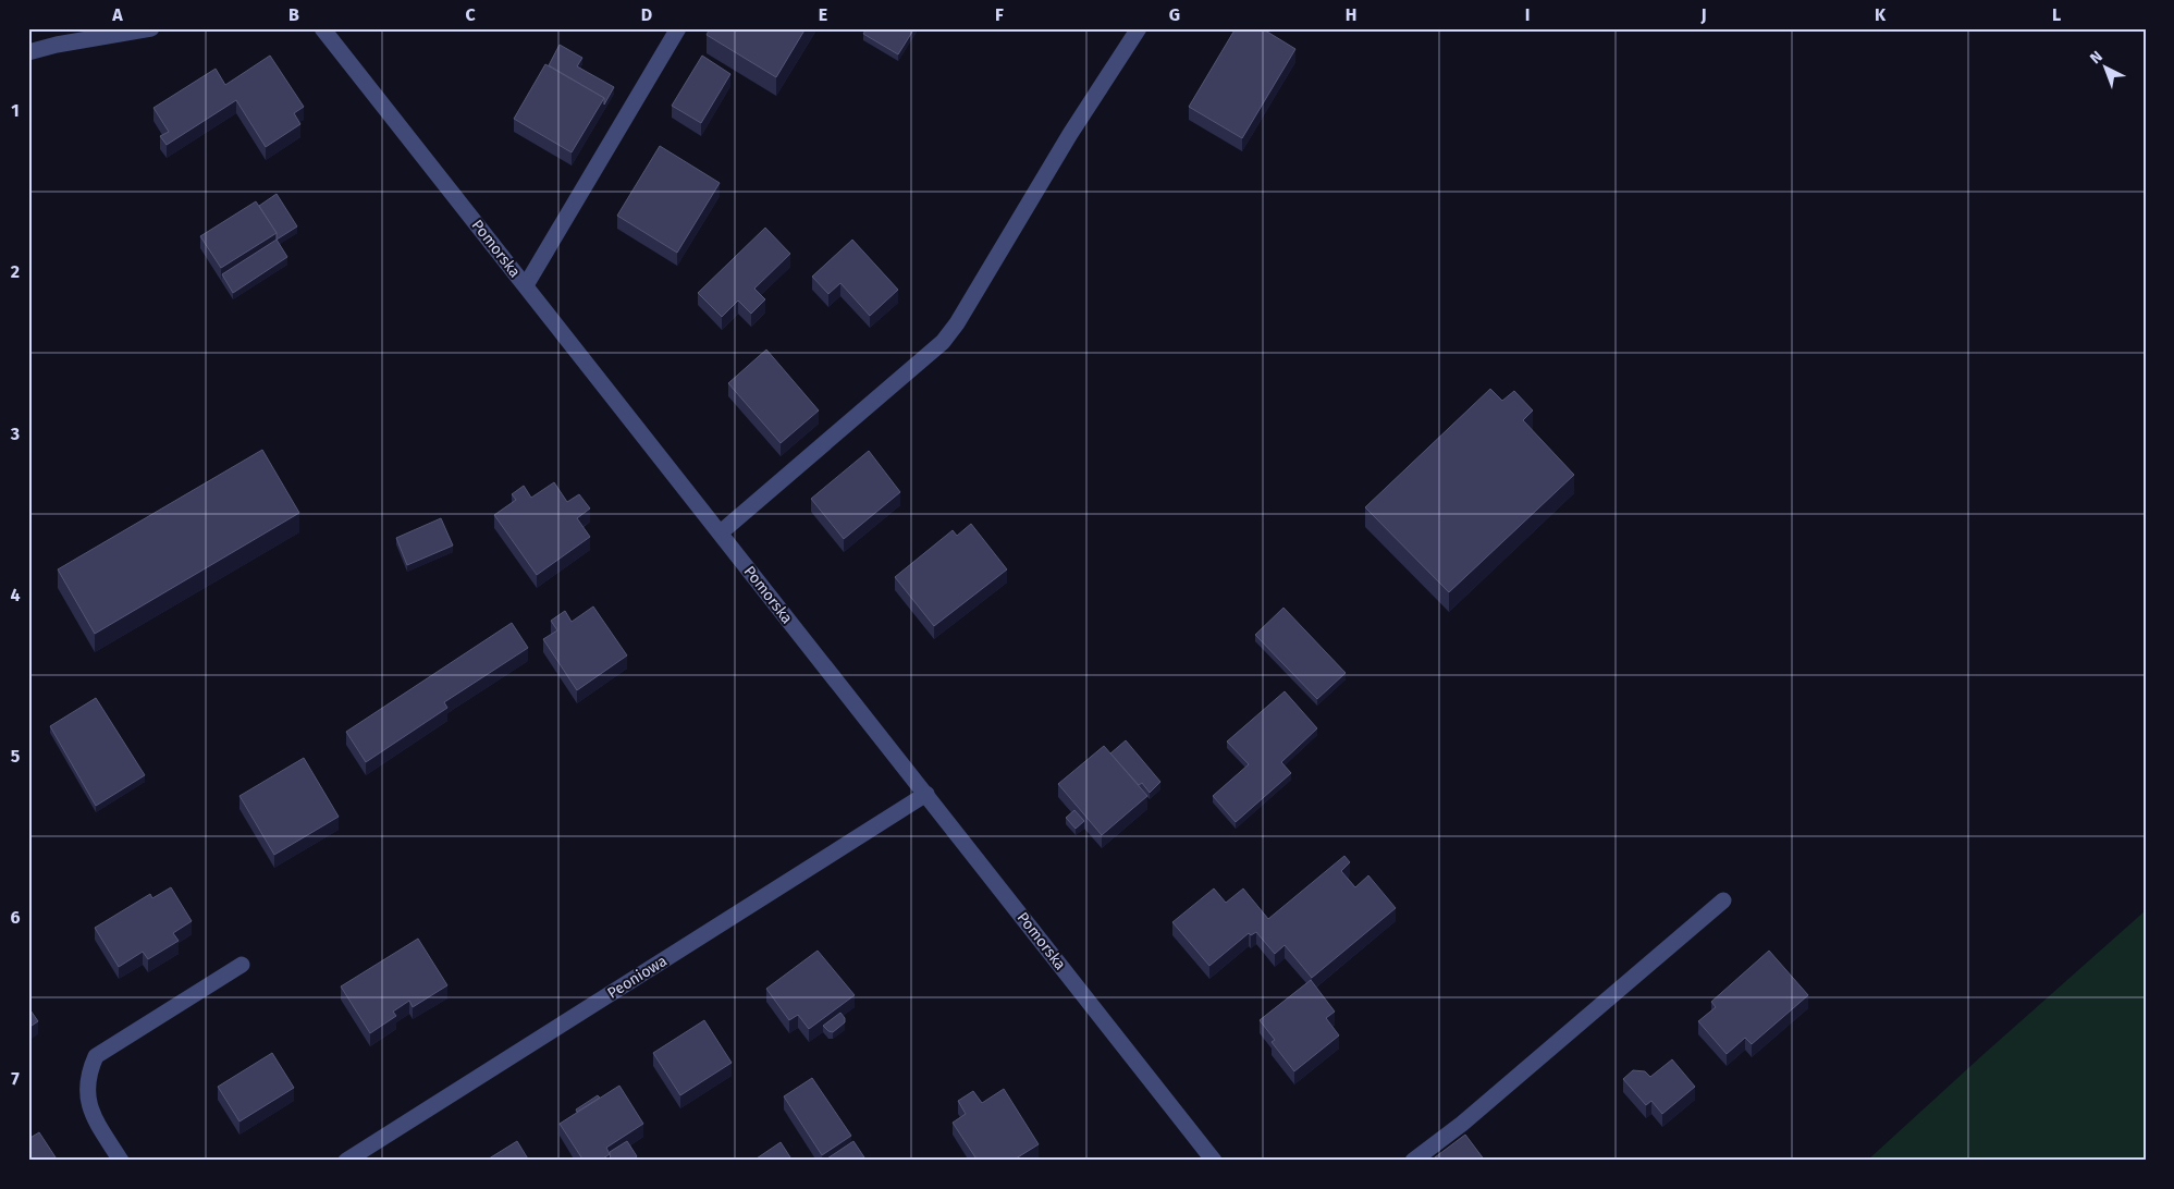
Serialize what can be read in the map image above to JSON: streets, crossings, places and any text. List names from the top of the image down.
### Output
{
  "streets": {
    "street": ["Pomorska", "Peoniowa"]
  },
  "crossings": [
    ["Pomorska", "Peoniowa"]
  ],
  "north": "top left",
  "grid": {
    "columns": [
      "A",
      "B",
      "C",
      "D",
      "E",
      "F",
      "G",
      "H",
      "I",
      "J",
      "K",
      "L"
    ],
    "rows": [
      "1",
      "2",
      "3",
      "4",
      "5",
      "6",
      "7"
    ]
  }
}
